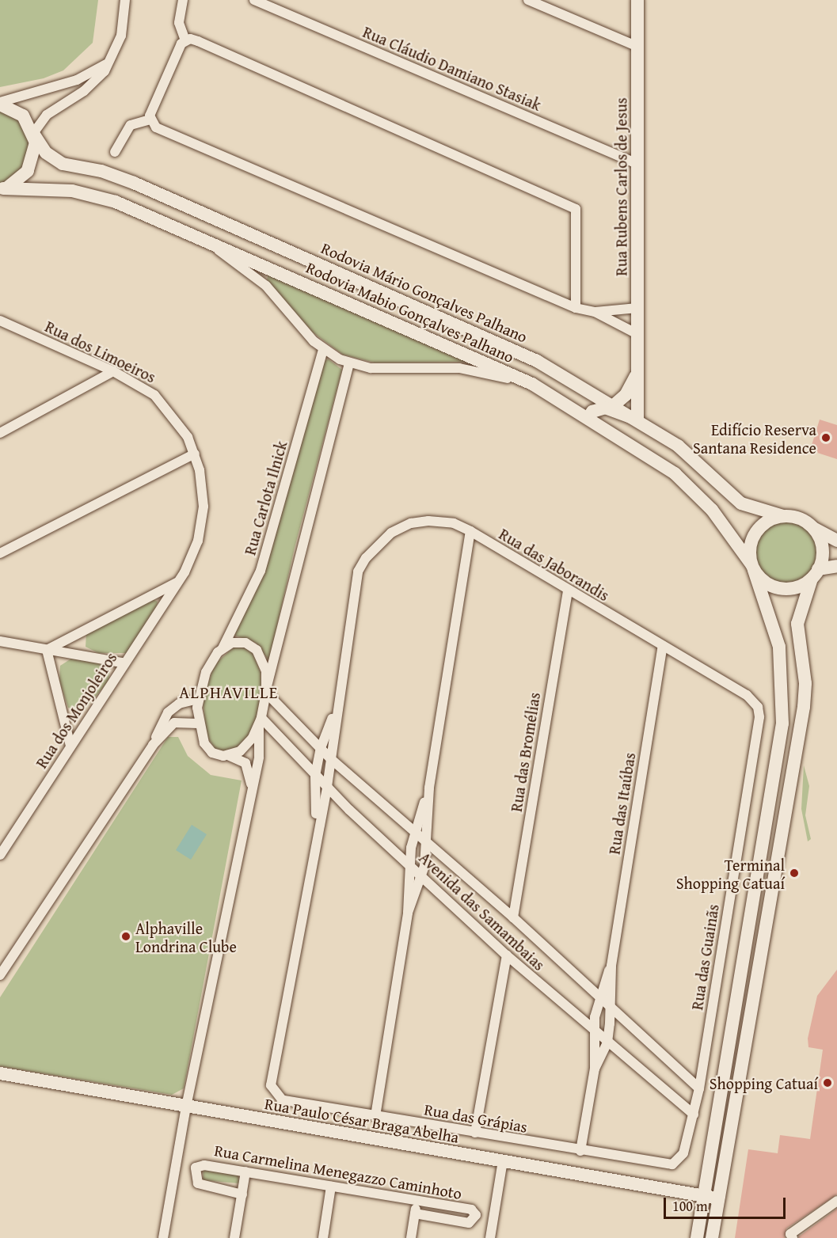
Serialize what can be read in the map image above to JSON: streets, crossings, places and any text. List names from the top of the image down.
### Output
{
  "streets": {
    "street": [
      "Rua Cláudio Damiano Stasiak",
      "Rua Rubens Carlos de Jesus",
      "Rodovia Mário Gonçalves Palhano",
      "Rodovia Mabio Gonçalves Palhano",
      "Rua dos Limoeiros",
      "Rua Carlota Ilnick",
      "Rua das Jaborandis",
      "Rua dos Monjoleiros",
      "Rua das Bromélias",
      "Rua das Itaúbas",
      "Avenida das Samambaias",
      "Rua das Guainãs",
      "Rua das Grápias",
      "Rua Paulo César Braga Abelha",
      "Rua Carmelina Menegazzo Caminhoto"
    ]
  },
  "crossings": [
    ["Rua Cláudio Damiano Stasiak", "Rua Rubens Carlos de Jesus"],
    ["Rua Rubens Carlos de Jesus", "Rodovia Mário Gonçalves Palhano"],
    ["Rodovia Mário Gonçalves Palhano", "Rodovia Mabio Gonçalves Palhano"],
    ["Rua dos Limoeiros", "Rua dos Monjoleiros"],
    ["Rua Carlota Ilnick", "Avenida das Samambaias"],
    ["Rua das Jaborandis", "Rua das Bromélias"],
    ["Rua das Jaborandis", "Rua das Itaúbas"],
    ["Rua das Jaborandis", "Rua das Guainãs"],
    ["Rua das Bromélias", "Avenida das Samambaias"],
    ["Rua das Itaúbas", "Avenida das Samambaias"],
    ["Rua das Itaúbas", "Rua das Grápias"],
    ["Avenida das Samambaias", "Rua das Guainãs"],
    ["Rua das Guainãs", "Rua das Grápias"]
  ],
  "districts": ["ALPHAVILLE"],
  "places": [
    "Edifício Reserva Santana Residence",
    "Terminal Shopping Catuaí",
    "Alphaville Londrina Clube",
    "Shopping Catuaí"
  ],
  "scale_bar": "100 m"
}
